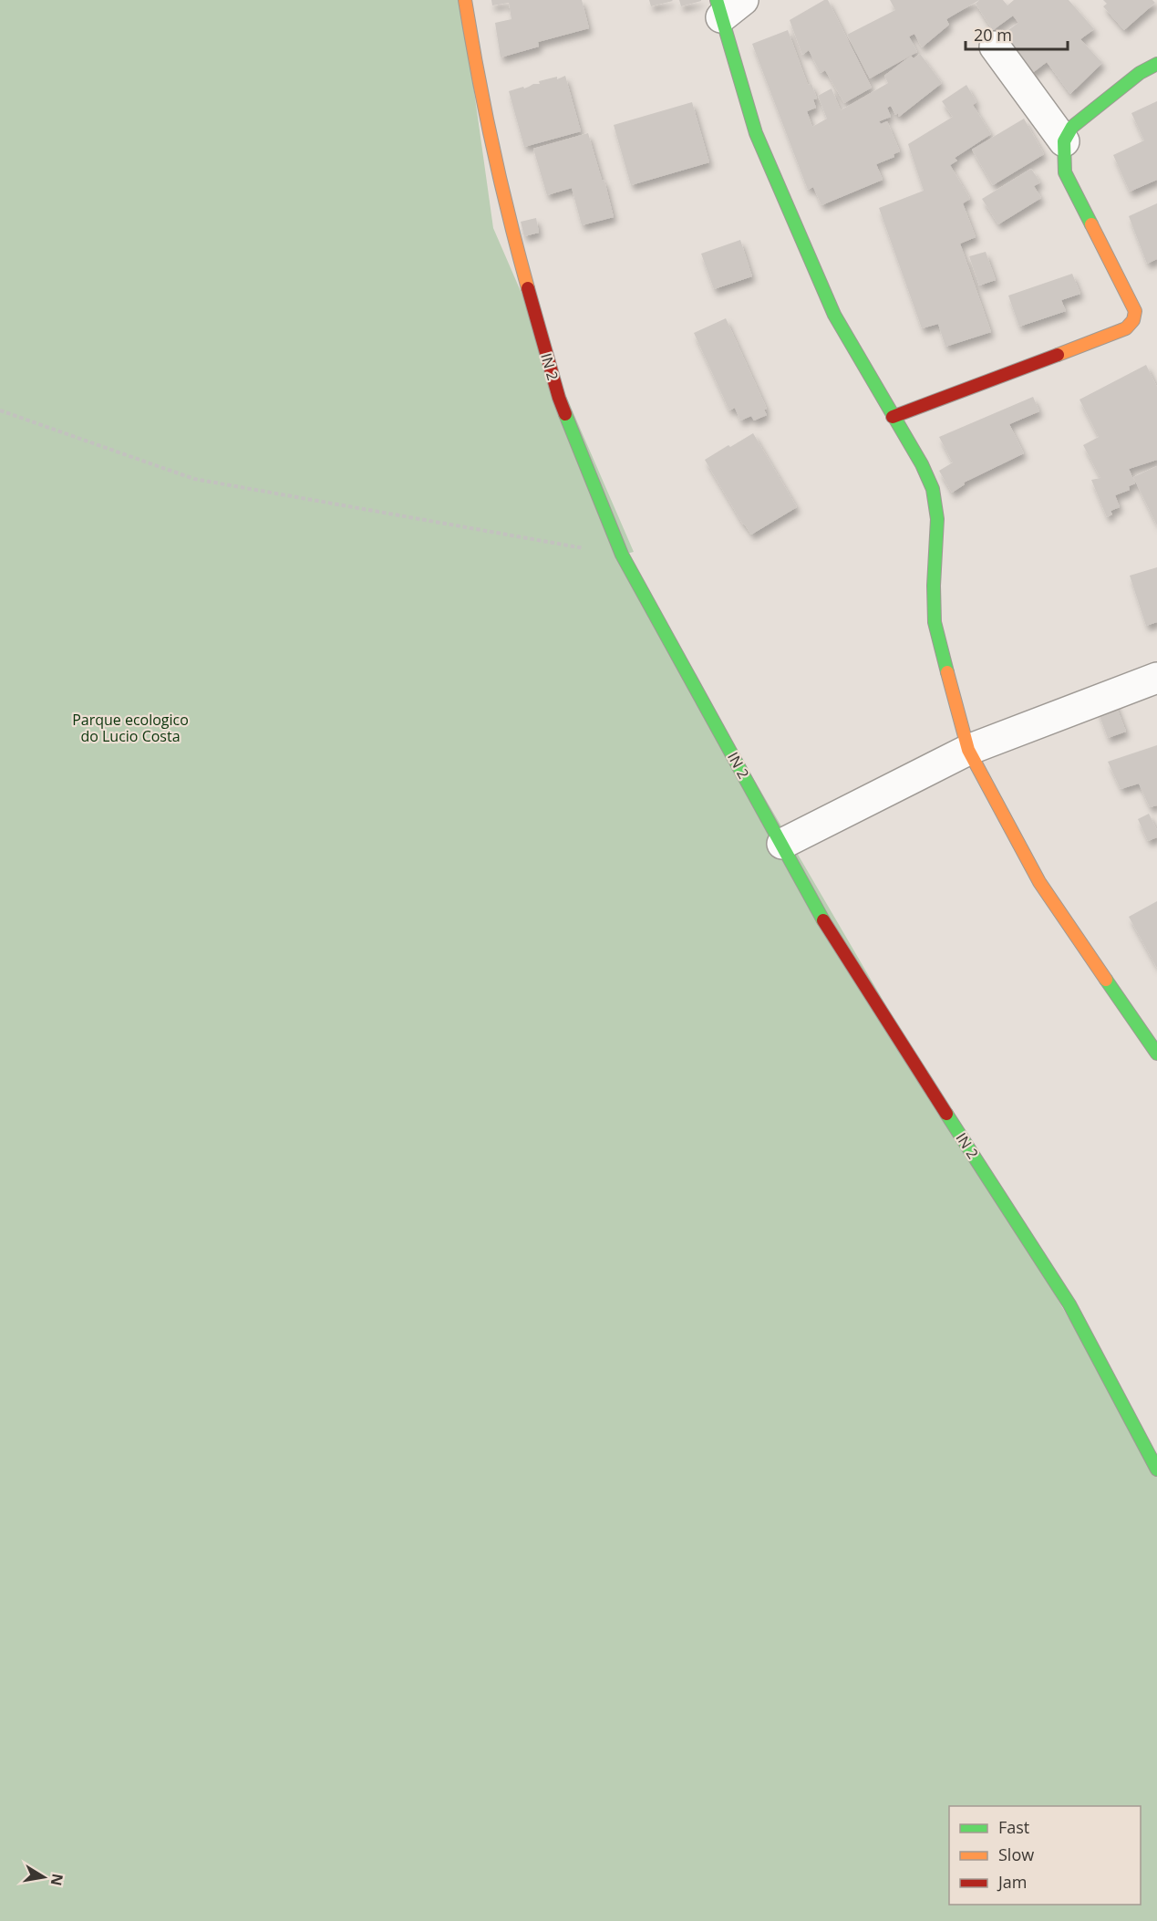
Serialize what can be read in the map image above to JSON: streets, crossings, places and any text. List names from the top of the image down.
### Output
{
  "streets": {
    "street": ["IN 2"]
  },
  "parks": ["Parque ecologico do Lucio Costa"],
  "legend": ["Fast", "Slow", "Jam"],
  "scale_bar": "20 m",
  "north": "right"
}
